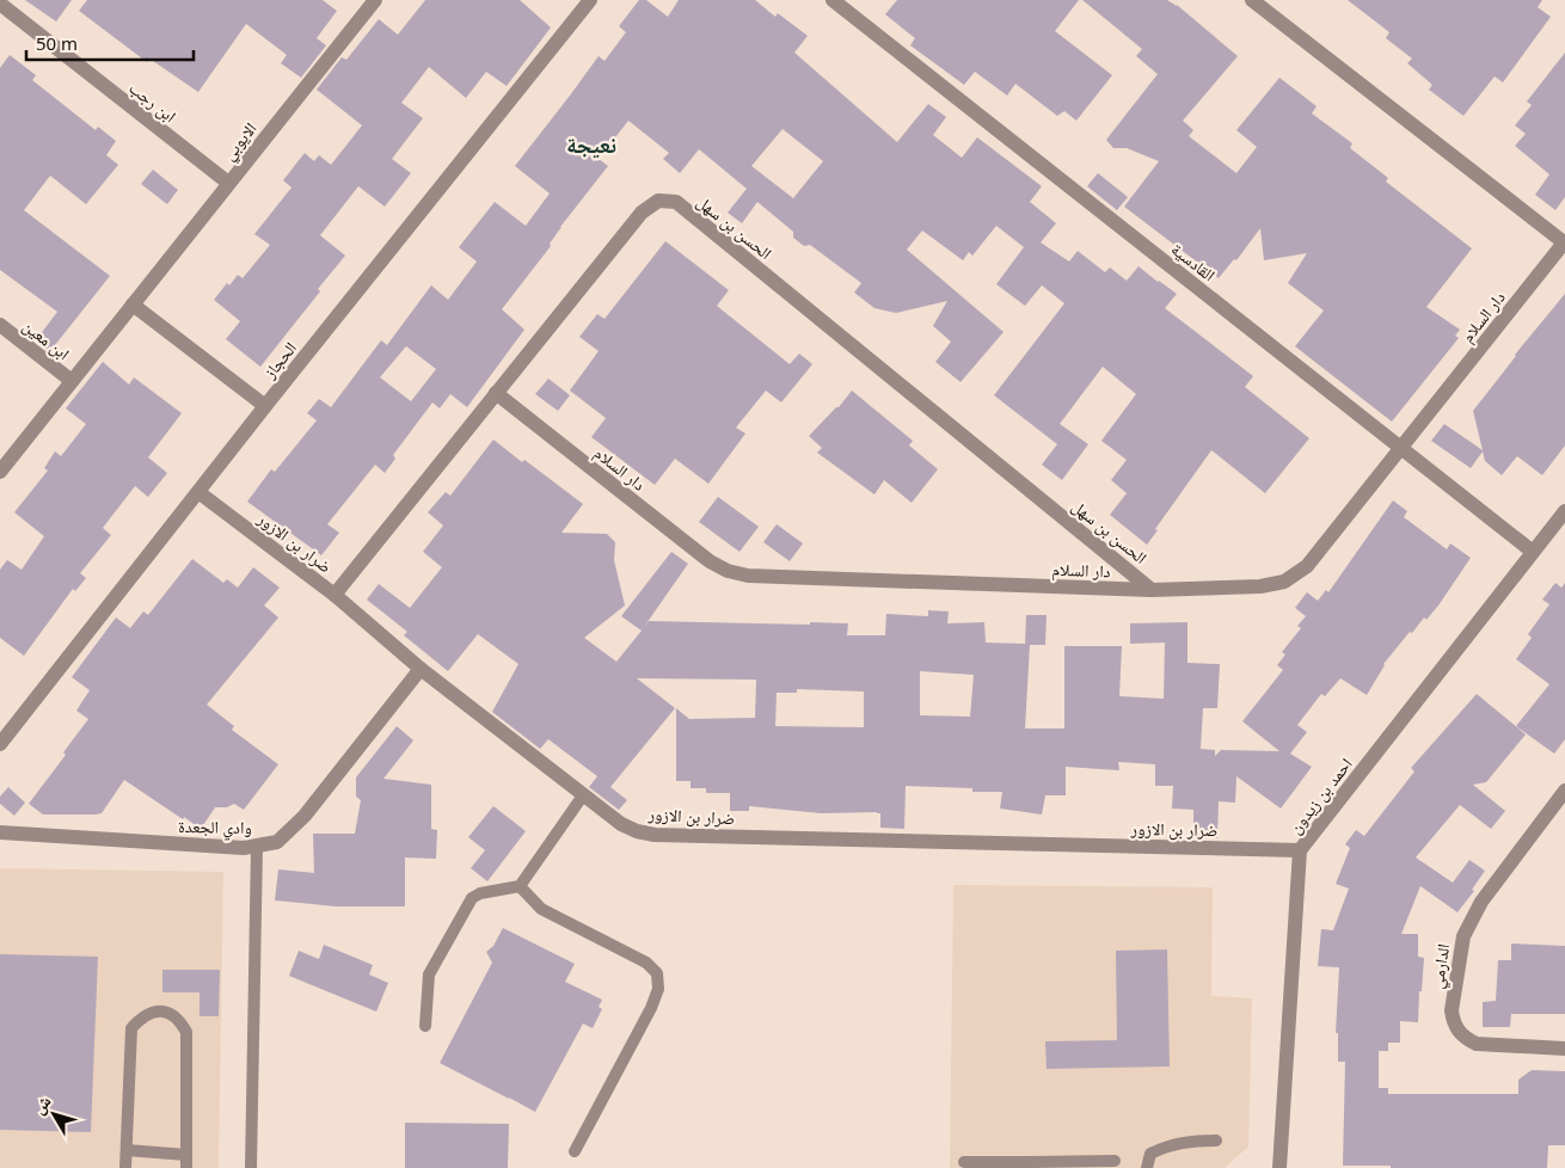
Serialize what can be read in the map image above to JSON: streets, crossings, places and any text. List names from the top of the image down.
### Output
{
  "streets": {
    "street": [
      "ابن رجب",
      "الايوبي",
      "الحسن بن سهل",
      "القادسية",
      "دار السلام",
      "ابن معين",
      "الحجاز",
      "ضرار بن الازور",
      "احمد بن زيدون",
      "وادي الجعدة",
      "الدارمي"
    ]
  },
  "crossings": [
    ["ابن رجب", "الايوبي"],
    ["الايوبي", "ابن معين"],
    ["الحسن بن سهل", "دار السلام"],
    ["الحسن بن سهل", "ضرار بن الازور"],
    ["القادسية", "دار السلام"],
    ["القادسية", "احمد بن زيدون"],
    ["الحجاز", "ضرار بن الازور"],
    ["ضرار بن الازور", "احمد بن زيدون"],
    ["ضرار بن الازور", "وادي الجعدة"]
  ],
  "districts": ["نعيجة"],
  "scale_bar": "50 m",
  "north": "top left"
}
